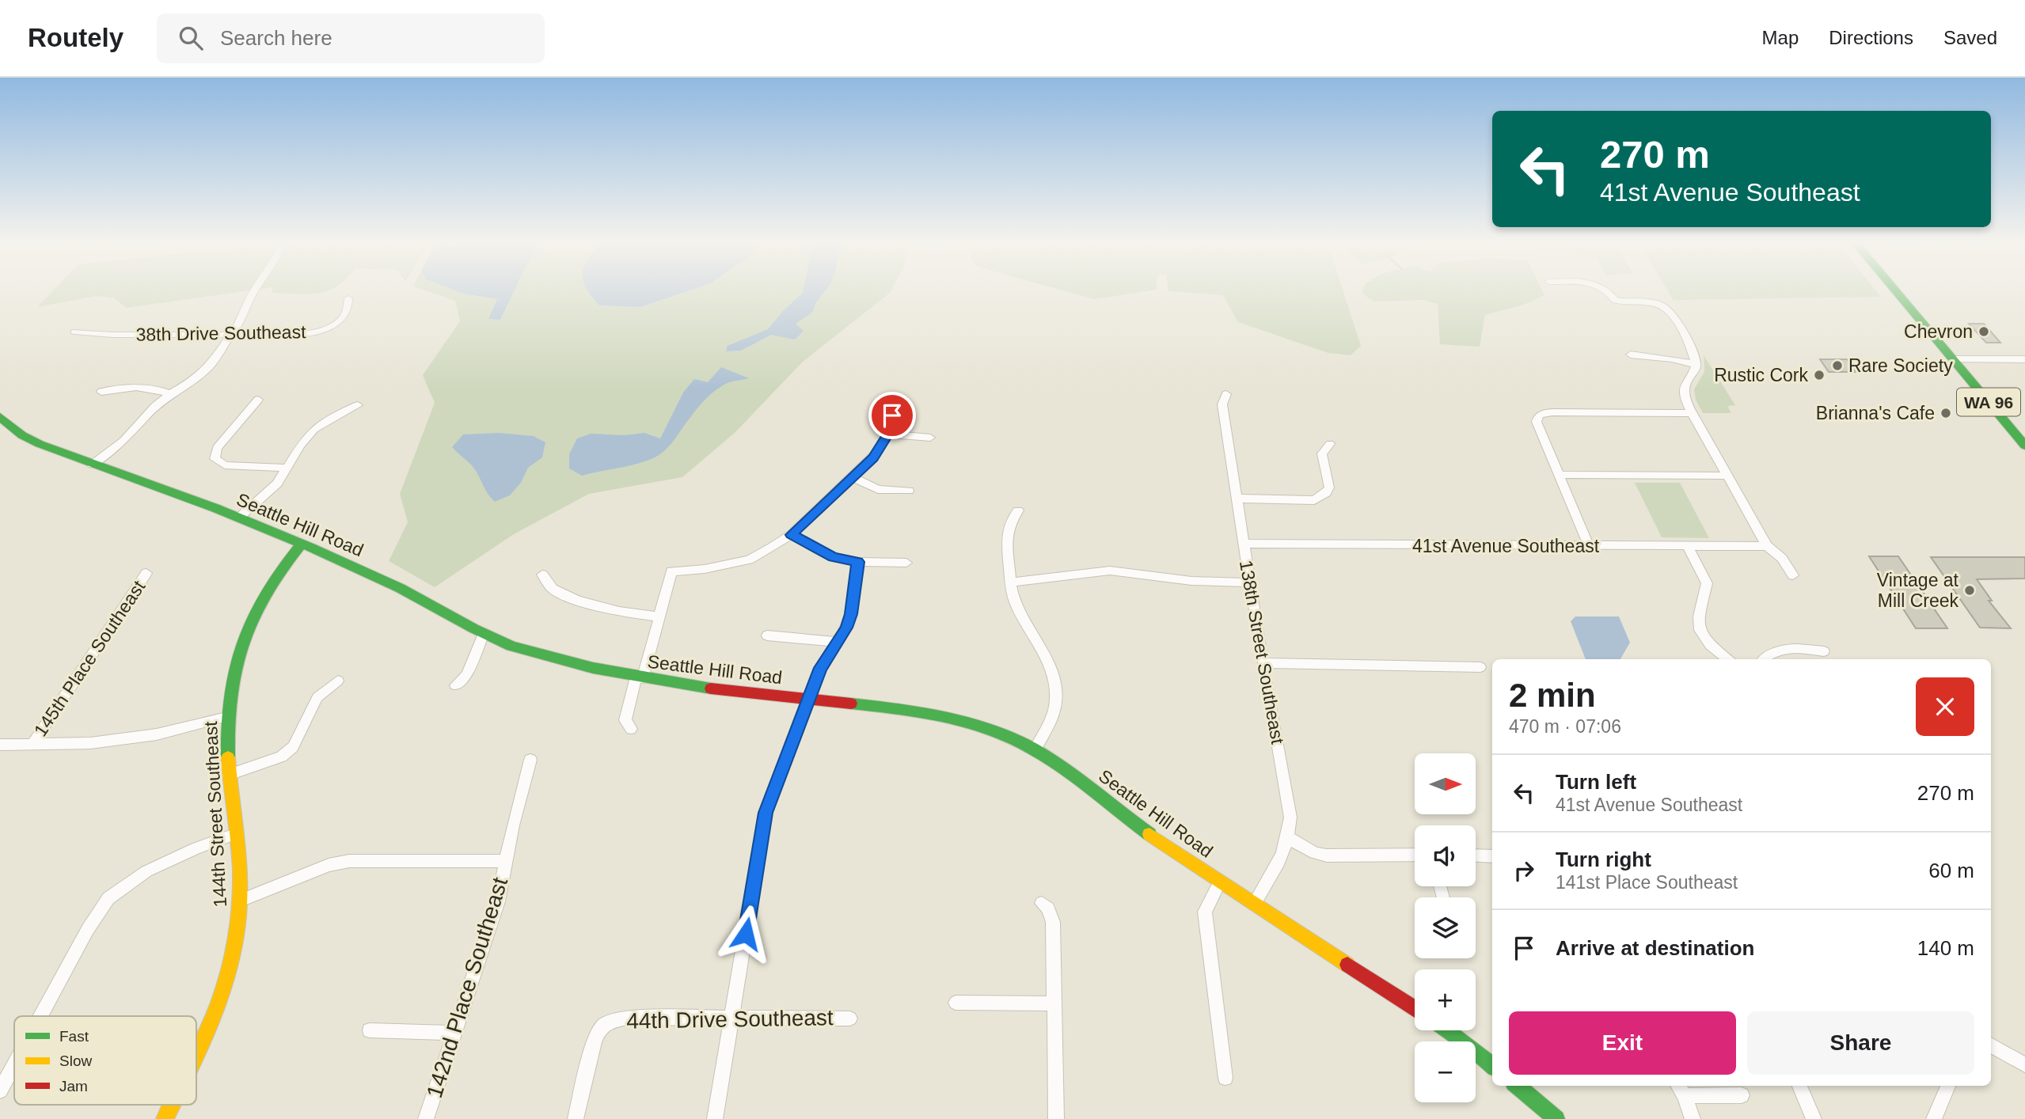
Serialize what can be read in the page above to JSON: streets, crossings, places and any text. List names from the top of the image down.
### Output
{
  "streets": {
    "main road": ["WA 96", "Seattle Hill Road", "144th Street Southeast"],
    "street": [
      "38th Drive Southeast",
      "41st Avenue Southeast",
      "138th Street Southeast",
      "145th Place Southeast",
      "142nd Place Southeast",
      "44th Drive Southeast"
    ]
  },
  "crossings": [
    ["Seattle Hill Road", "138th Street Southeast"],
    ["Seattle Hill Road", "144th Street Southeast"],
    ["41st Avenue Southeast", "138th Street Southeast"]
  ],
  "places": [
    "Chevron",
    "Rare Society",
    "Rustic Cork",
    "Brianna's Cafe",
    "Vintage at Mill Creek"
  ],
  "legend": ["Fast", "Slow", "Jam"],
  "north": "right",
  "page": {
    "header": "Routely",
    "search": "Search here",
    "nav": ["Map", "Directions", "Saved"],
    "turn": ["270 m", "41st Avenue Southeast"],
    "heading": ["2 min", "470 m · 07:06"],
    "map_buttons": ["+", "−"],
    "list": [
      {
        "name": "Turn left",
        "note": "41st Avenue Southeast",
        "value": "270 m"
      },
      {
        "name": "Turn right",
        "note": "141st Place Southeast",
        "value": "60 m"
      },
      {
        "name": "Arrive at destination",
        "value": "140 m"
      }
    ],
    "buttons": ["Exit", "Share"]
  }
}
